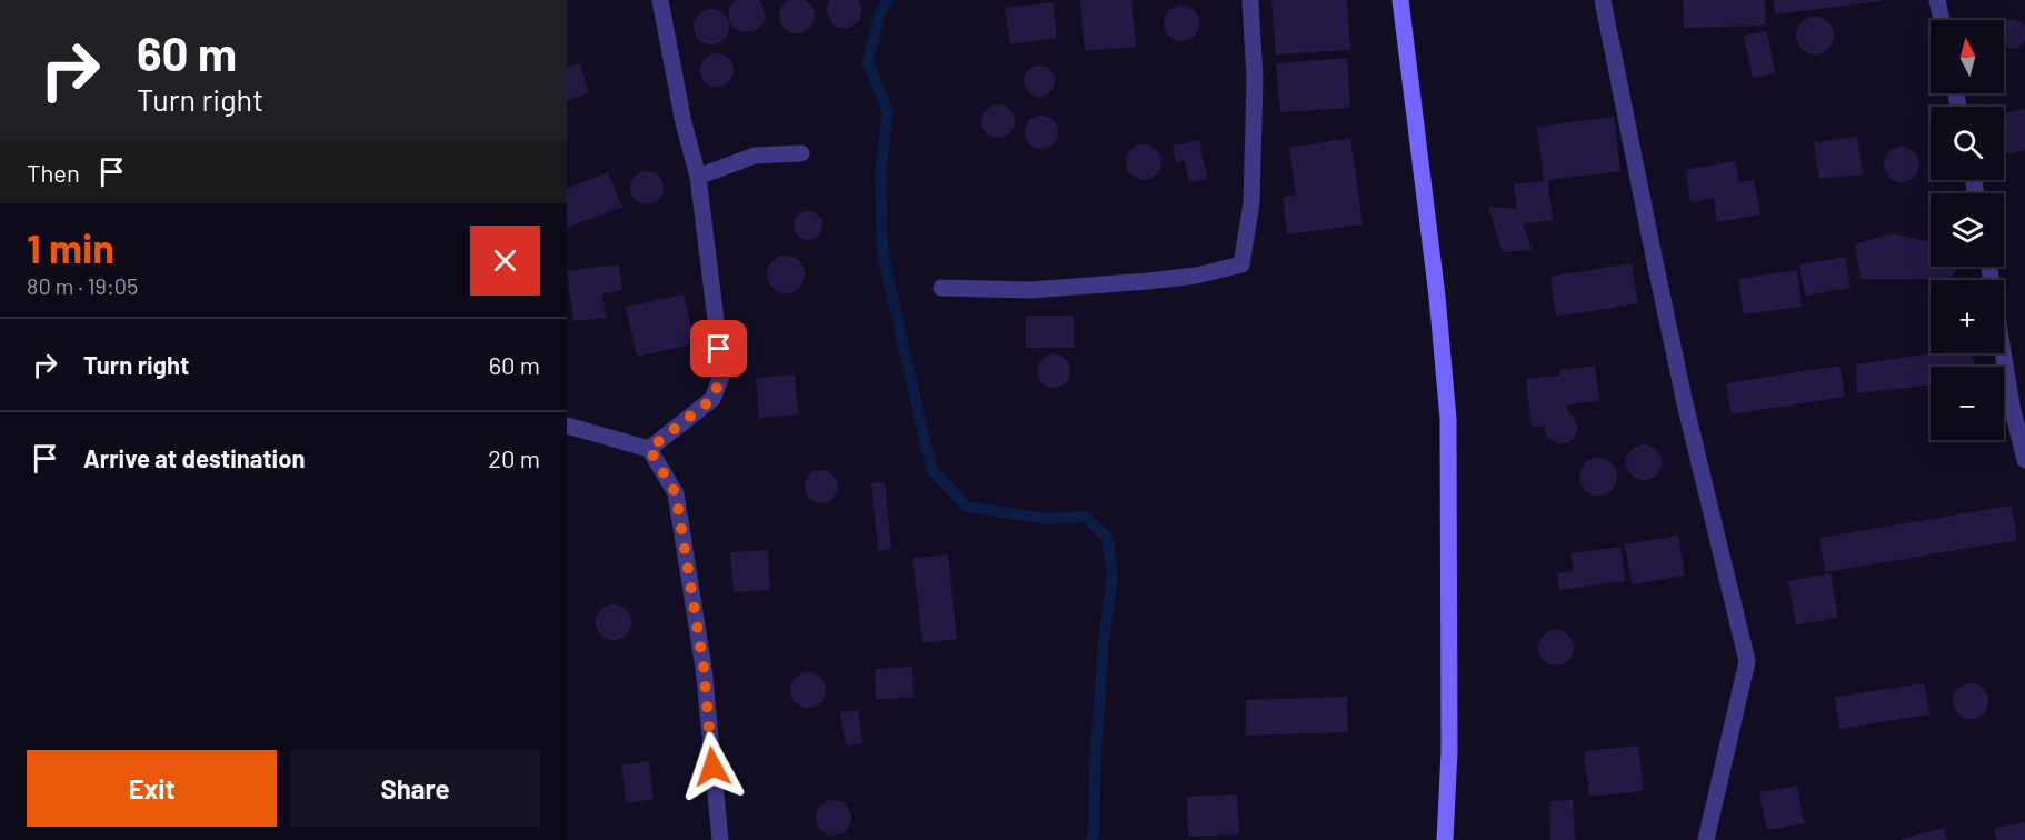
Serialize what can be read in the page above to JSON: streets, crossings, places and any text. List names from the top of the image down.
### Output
{
  "north": "top",
  "page": {
    "turn": ["60 m", "Turn right"],
    "map_buttons": ["+", "−"],
    "then": "Then",
    "heading": ["1 min", "80 m · 19:05"],
    "list": [
      {
        "name": "Turn right",
        "value": "60 m"
      },
      {
        "name": "Arrive at destination",
        "value": "20 m"
      }
    ],
    "buttons": ["Exit", "Share"]
  }
}
